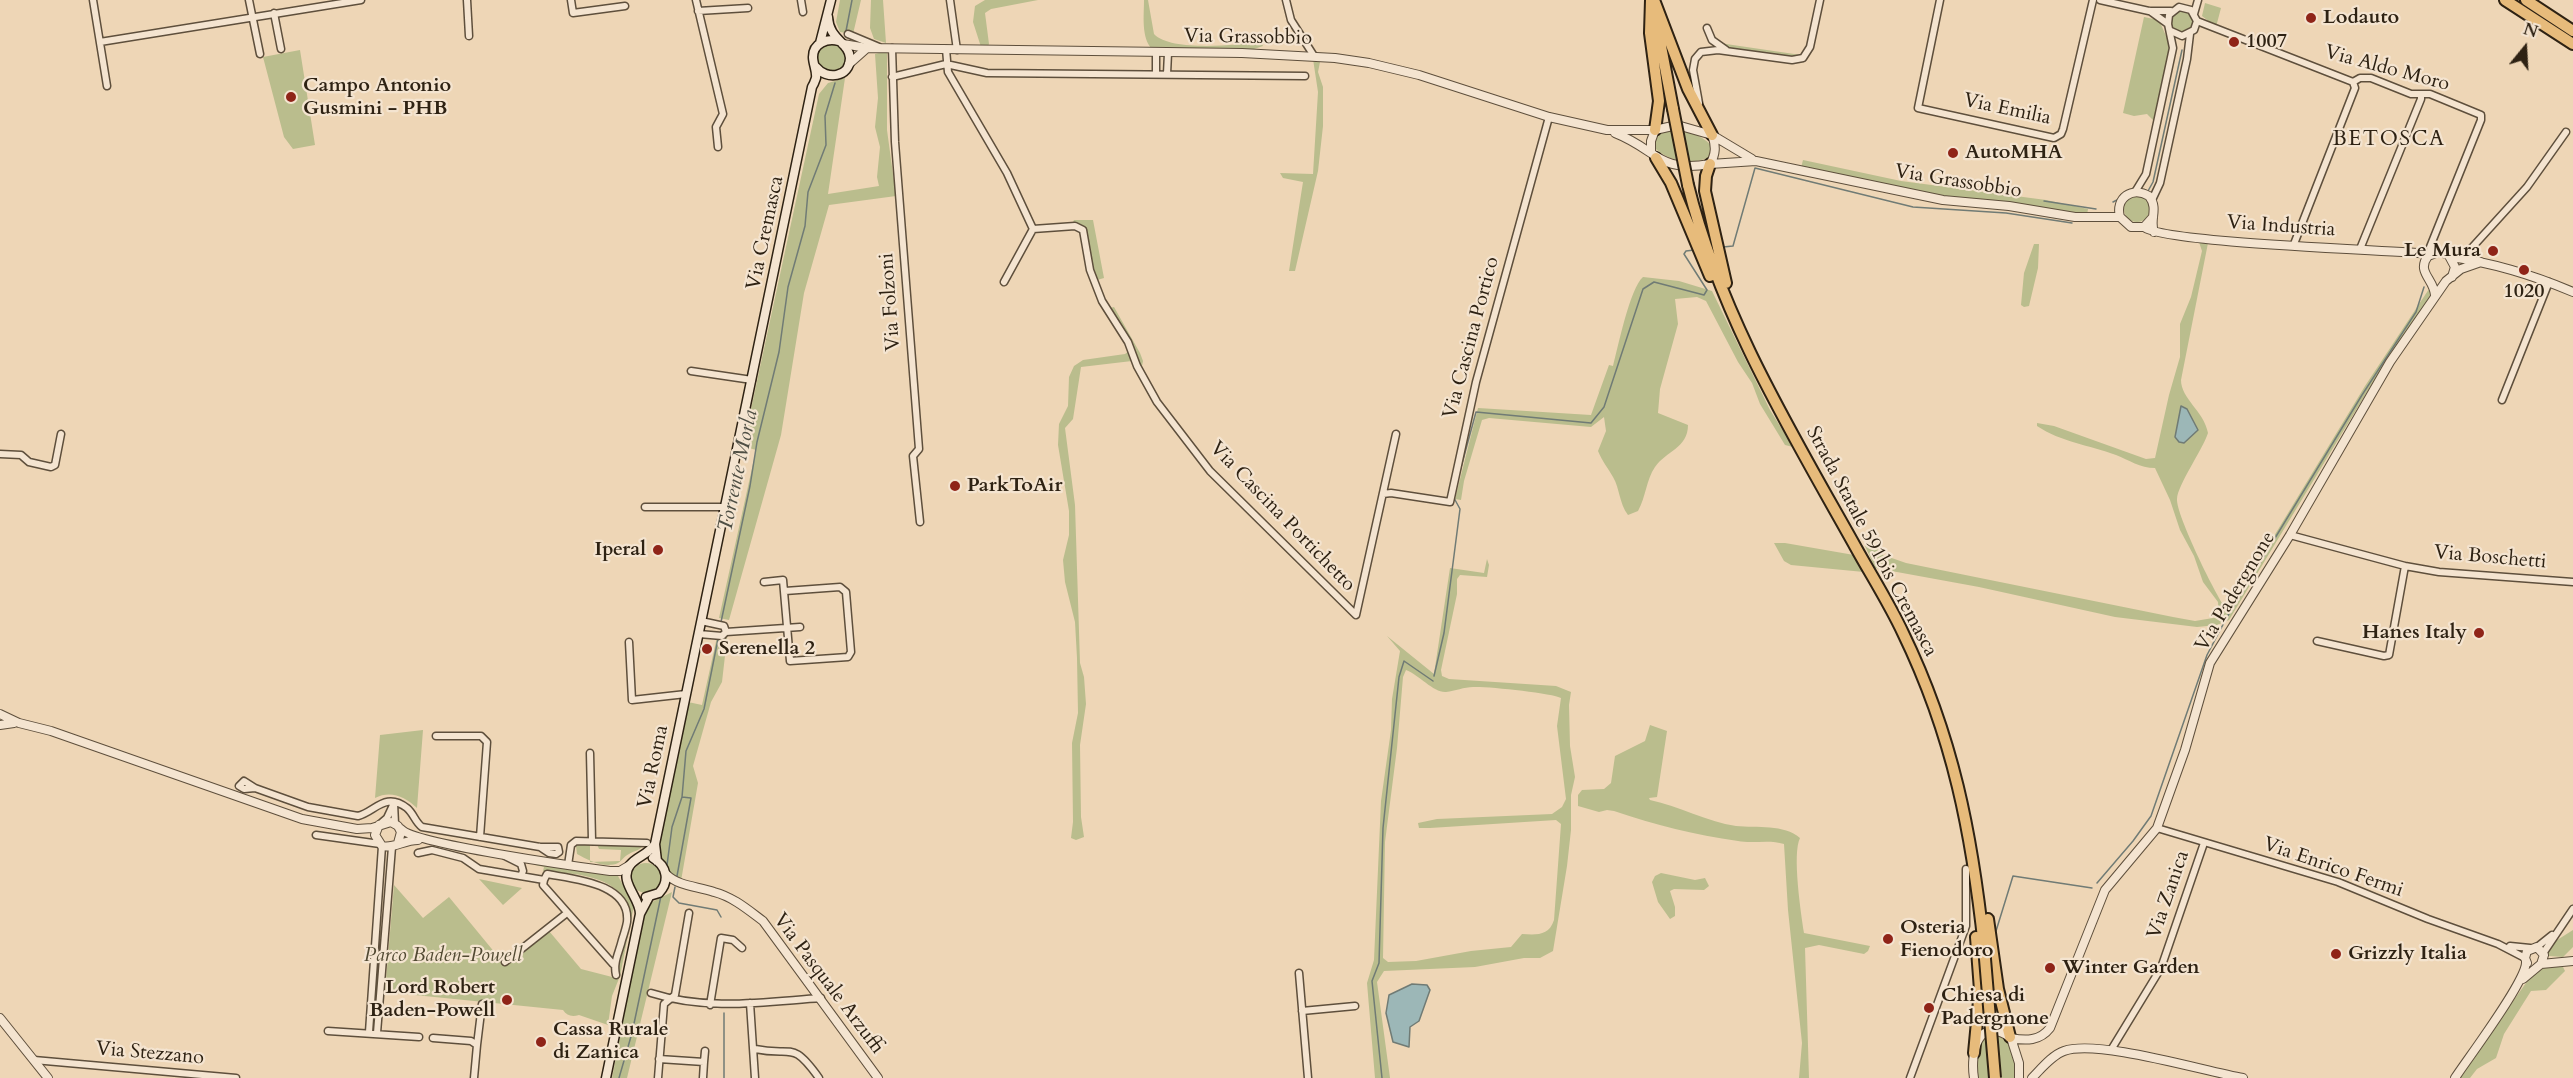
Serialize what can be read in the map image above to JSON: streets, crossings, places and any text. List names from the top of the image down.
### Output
{
  "streets": {
    "highway": ["Strada Statale 591bis Cremasca"],
    "main road": ["Via Cremasca", "Via Roma"],
    "street": [
      "Via Grassobbio",
      "Via Aldo Moro",
      "Via Emilia",
      "Via Industria",
      "Via Folzoni",
      "Via Cascina Portico",
      "Via Cascina Portichetto",
      "Via Boschetti",
      "Via Padergnone",
      "Via Enrico Fermi",
      "Via Zanica",
      "Via Pasquale Arzuffi",
      "Via Stezzano"
    ]
  },
  "crossings": [
    ["Via Grassobbio", "Via Industria"],
    ["Via Grassobbio", "Via Cremasca"],
    ["Via Grassobbio", "Via Folzoni"],
    ["Via Grassobbio", "Via Cascina Portico"],
    ["Via Aldo Moro", "Via Industria"],
    ["Via Aldo Moro", "Via Padergnone"],
    ["Via Industria", "Via Padergnone"],
    ["Via Cremasca", "Via Roma"],
    ["Via Cascina Portico", "Via Cascina Portichetto"],
    ["Via Boschetti", "Via Padergnone"],
    ["Via Padergnone", "Via Enrico Fermi"],
    ["Via Roma", "Via Pasquale Arzuffi"],
    ["Via Enrico Fermi", "Via Zanica"]
  ],
  "districts": ["BETOSCA"],
  "water": ["Torrente Morla"],
  "parks": ["Parco Baden-Powell"],
  "places": [
    "Lodauto",
    "1007",
    "Campo Antonio Gusmini - PHB",
    "AutoMHA",
    "Le Mura",
    "1020",
    "ParkToAir",
    "Iperal",
    "Hanes Italy",
    "Serenella 2",
    "Osteria Fienodoro",
    "Grizzly Italia",
    "Winter Garden",
    "Lord Robert Baden-Powell",
    "Chiesa di Padergnone",
    "Cassa Rurale di Zanica"
  ],
  "north": "top"
}
